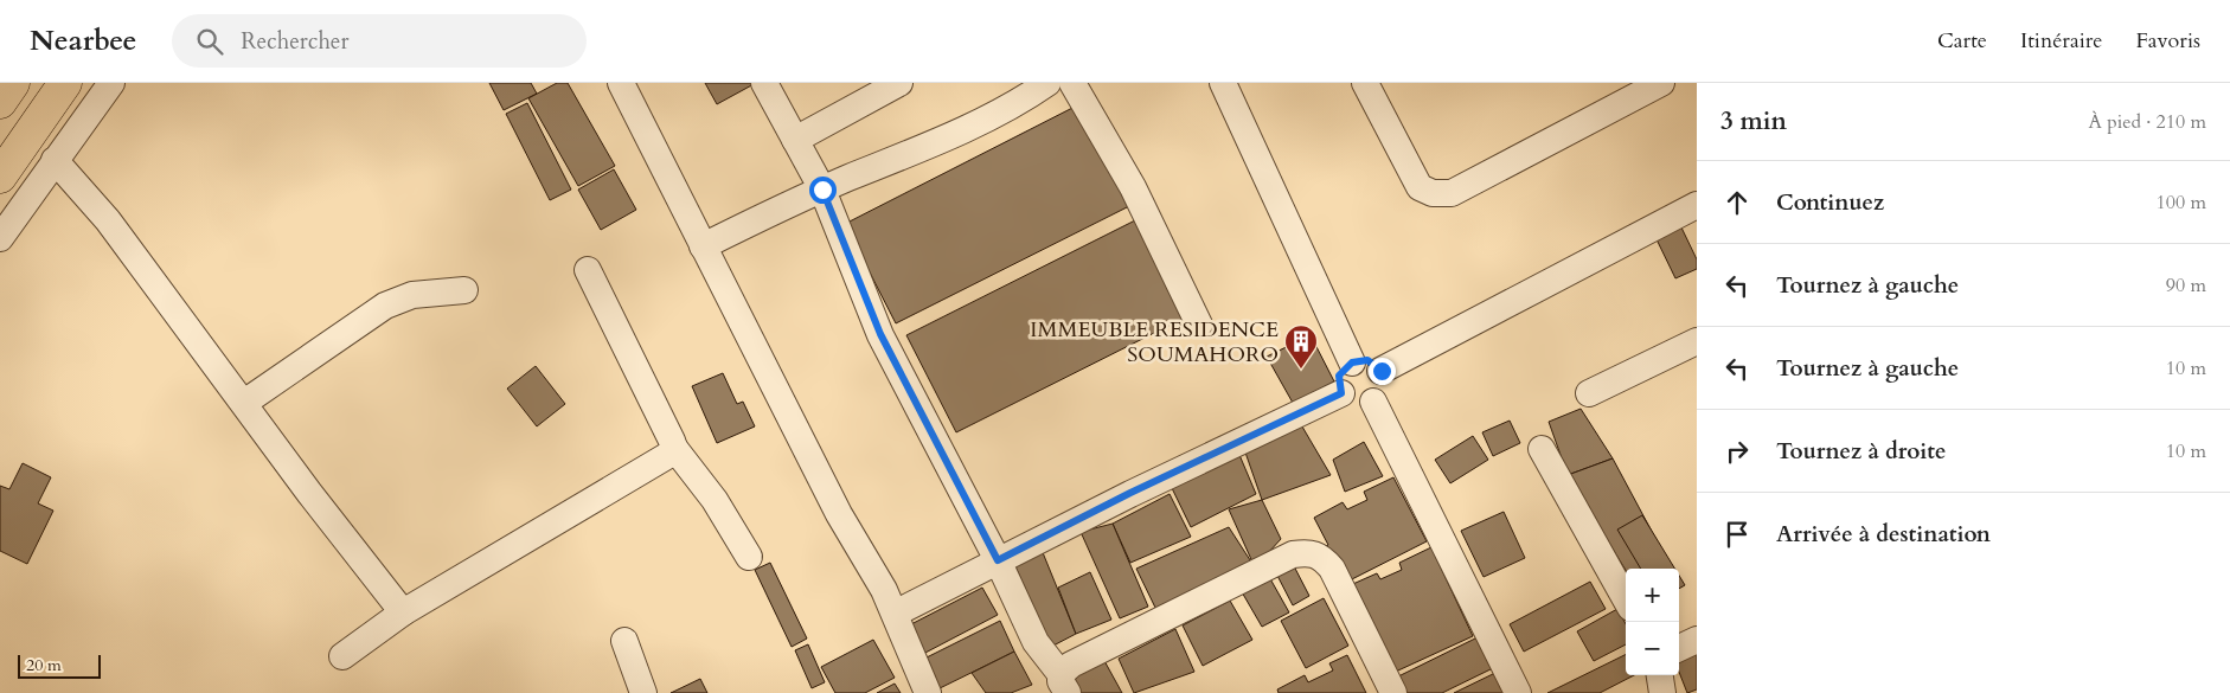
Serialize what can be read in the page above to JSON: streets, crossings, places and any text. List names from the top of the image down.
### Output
{
  "places": {
    "building": ["IMMEUBLE RESIDENCE SOUMAHORO"]
  },
  "scale_bar": "20 m",
  "page": {
    "header": "Nearbee",
    "search": "Rechercher",
    "nav": ["Carte", "Itinéraire", "Favoris"],
    "heading": ["3 min", "À pied · 210 m"],
    "list": [
      ["Continuez", "100 m"],
      ["Tournez à gauche", "90 m"],
      ["Tournez à gauche", "10 m"],
      ["Tournez à droite", "10 m"],
      "Arrivée à destination"
    ],
    "map_buttons": ["+", "−"],
    "scale": "20 m"
  }
}
